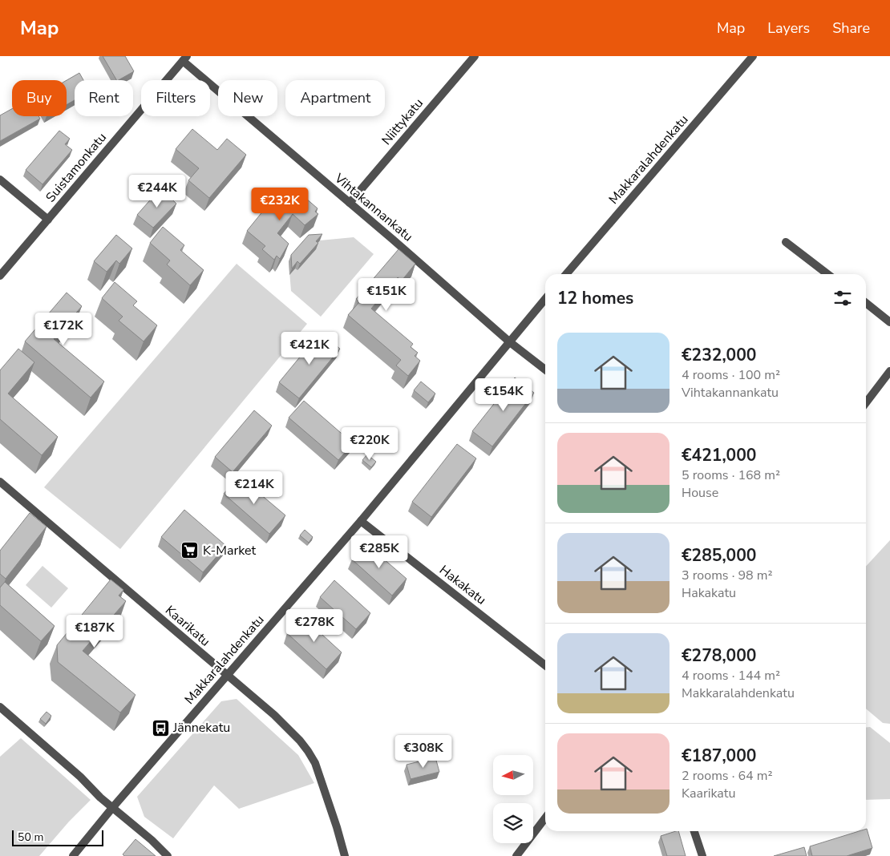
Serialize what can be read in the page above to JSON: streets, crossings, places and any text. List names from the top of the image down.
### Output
{
  "streets": {
    "street": [
      "Niittykatu",
      "Makkaralahdenkatu",
      "Suistamonkatu",
      "Vihtakannankatu",
      "Hakakatu",
      "Kaarikatu"
    ]
  },
  "crossings": [
    ["Niittykatu", "Vihtakannankatu"],
    ["Makkaralahdenkatu", "Vihtakannankatu"],
    ["Makkaralahdenkatu", "Hakakatu"],
    ["Makkaralahdenkatu", "Kaarikatu"],
    ["Suistamonkatu", "Vihtakannankatu"]
  ],
  "places": {
    "supermarket": ["K-Market"],
    "bus stop": ["Jännekatu"]
  },
  "scale_bar": "50 m",
  "north": "left",
  "page": {
    "header": "Map",
    "nav": ["Map", "Layers", "Share"],
    "chip": [
      "Buy",
      "Rent",
      "Filters",
      "New",
      "Apartment"
    ],
    "price": [
      "€244K",
      "€232K",
      "€151K",
      "€172K",
      "€421K",
      "€154K",
      "€220K",
      "€214K",
      "€285K",
      "€278K",
      "€187K",
      "€308K"
    ],
    "heading": "12 homes",
    "list": [
      {
        "name": "€232,000",
        "note": "4 rooms · 100 m² · Vihtakannankatu"
      },
      {
        "name": "€421,000",
        "note": "5 rooms · 168 m² · House"
      },
      {
        "name": "€285,000",
        "note": "3 rooms · 98 m² · Hakakatu"
      },
      {
        "name": "€278,000",
        "note": "4 rooms · 144 m² · Makkaralahdenkatu"
      },
      {
        "name": "€187,000",
        "note": "2 rooms · 64 m² · Kaarikatu"
      }
    ],
    "scale": "50 m"
  }
}
